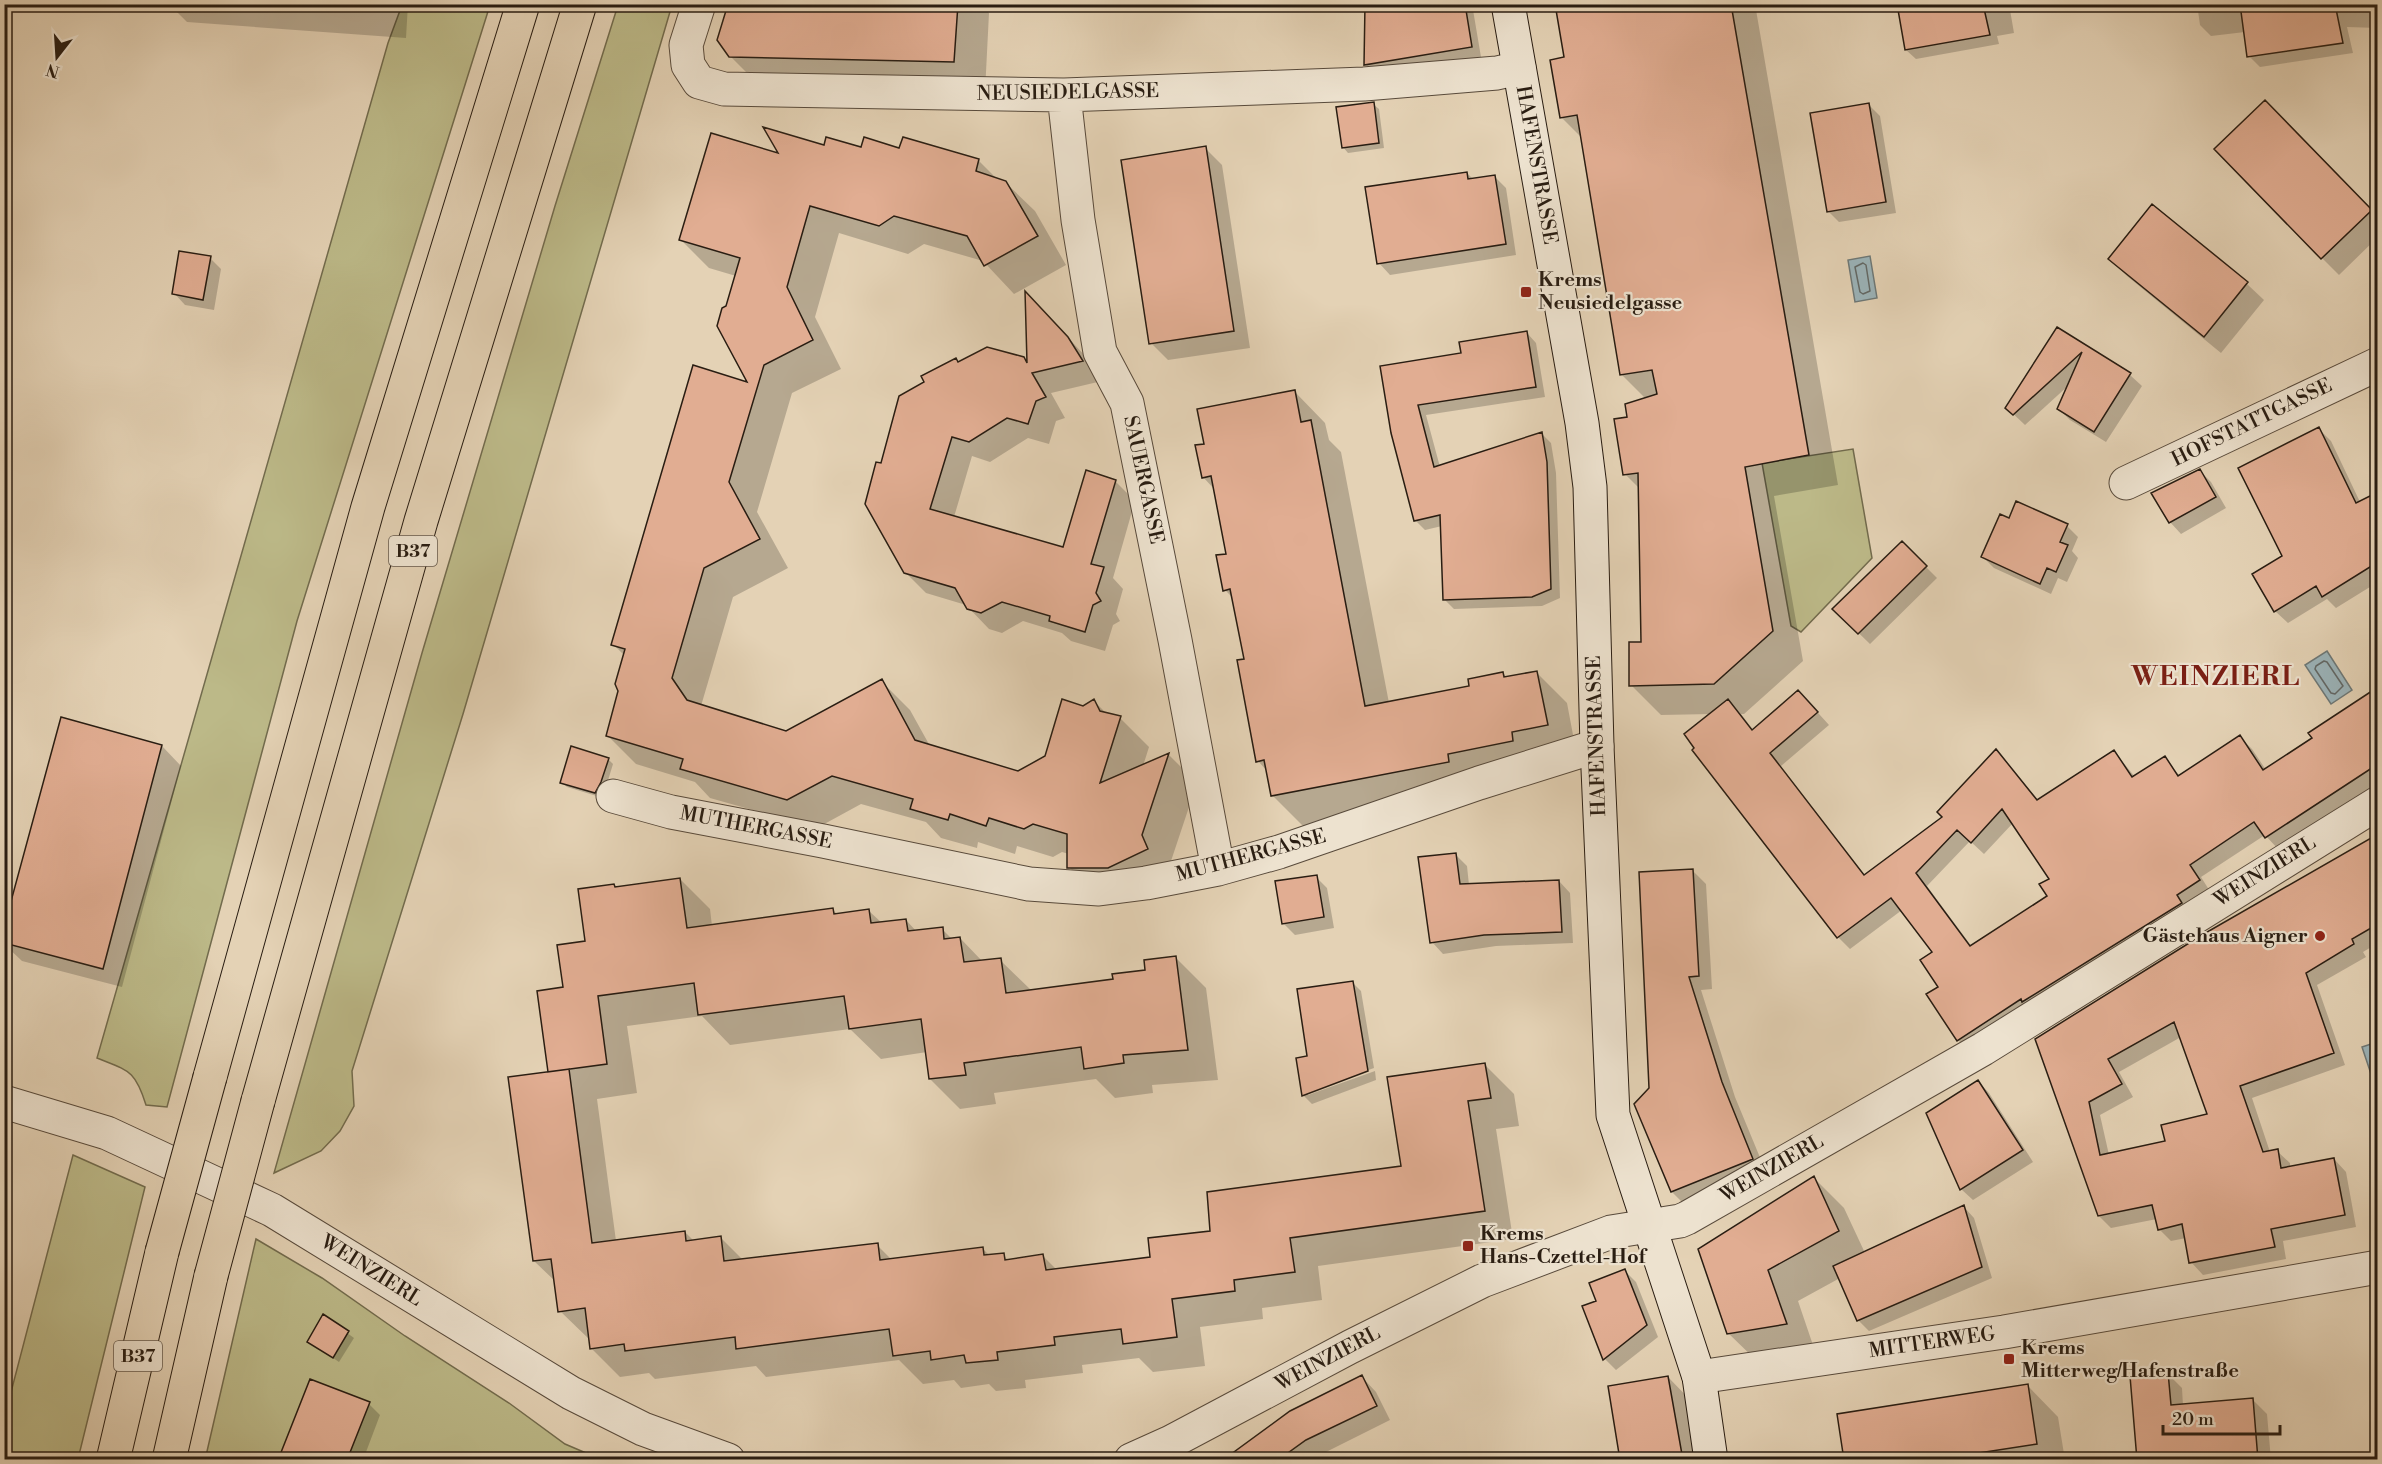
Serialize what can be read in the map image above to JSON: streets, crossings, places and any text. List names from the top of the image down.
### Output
{
  "streets": {
    "main road": ["B37"],
    "street": [
      "NEUSIEDELGASSE",
      "HAFENSTRASSE",
      "HOFSTATTGASSE",
      "SAUERGASSE",
      "MUTHERGASSE",
      "WEINZIERL",
      "MITTERWEG"
    ]
  },
  "crossings": [
    ["NEUSIEDELGASSE", "HAFENSTRASSE"],
    ["NEUSIEDELGASSE", "SAUERGASSE"],
    ["HAFENSTRASSE", "MUTHERGASSE"],
    ["HAFENSTRASSE", "WEINZIERL"],
    ["HAFENSTRASSE", "MITTERWEG"],
    ["SAUERGASSE", "MUTHERGASSE"]
  ],
  "districts": ["WEINZIERL"],
  "places": {
    "transit": ["Krems Neusiedelgasse", "Krems Hans-Czettel-Hof", "Krems Mitterweg/Hafenstraße"],
    "other": ["Gästehaus Aigner"]
  },
  "scale_bar": "20 m",
  "north": "bottom"
}
